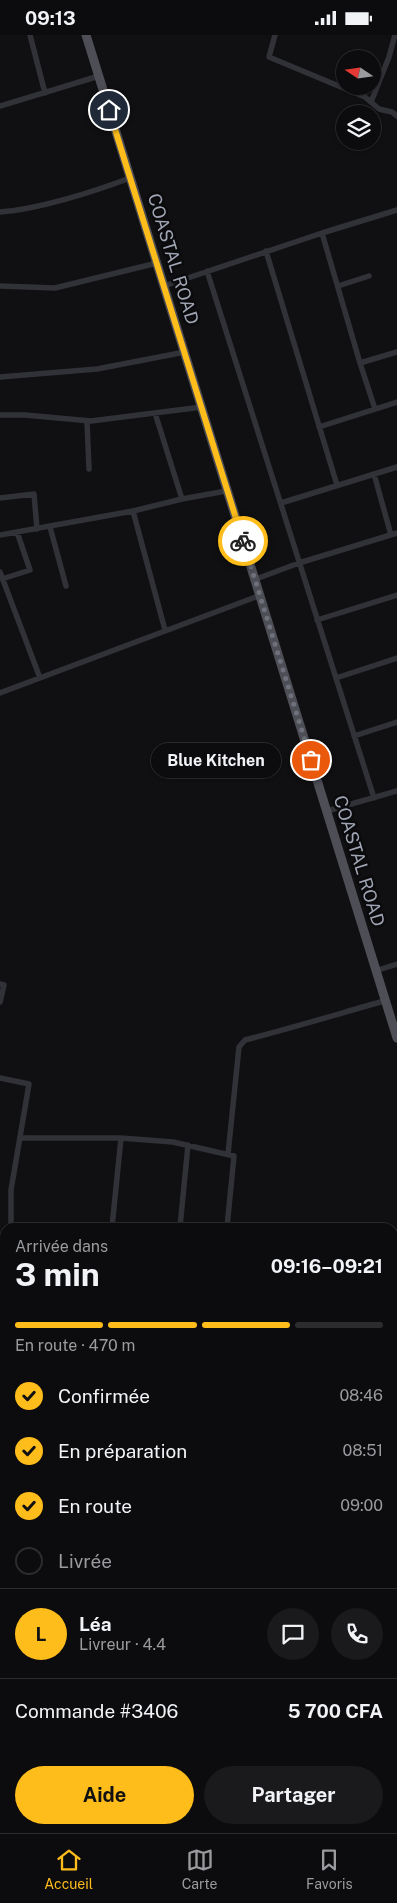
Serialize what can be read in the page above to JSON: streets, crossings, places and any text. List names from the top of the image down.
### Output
{
  "streets": {
    "main road": ["COASTAL ROAD"]
  },
  "places": ["Blue Kitchen"],
  "north": "left",
  "page": {
    "status": "09:13",
    "bubble": "Blue Kitchen",
    "heading": ["3 min", "Arrivée dans", "09:16–09:21"],
    "panel": [
      "Léa",
      "Livreur · 4.4",
      "Commande #3406",
      "5 700 CFA"
    ],
    "bar": "En route · 470 m",
    "list": [
      ["Confirmée", "08:46"],
      ["En préparation", "08:51"],
      ["En route", "09:00"],
      "Livrée"
    ],
    "round": "L",
    "buttons": ["Aide", "Partager"],
    "tabs": ["Accueil", "Carte", "Favoris"]
  }
}
